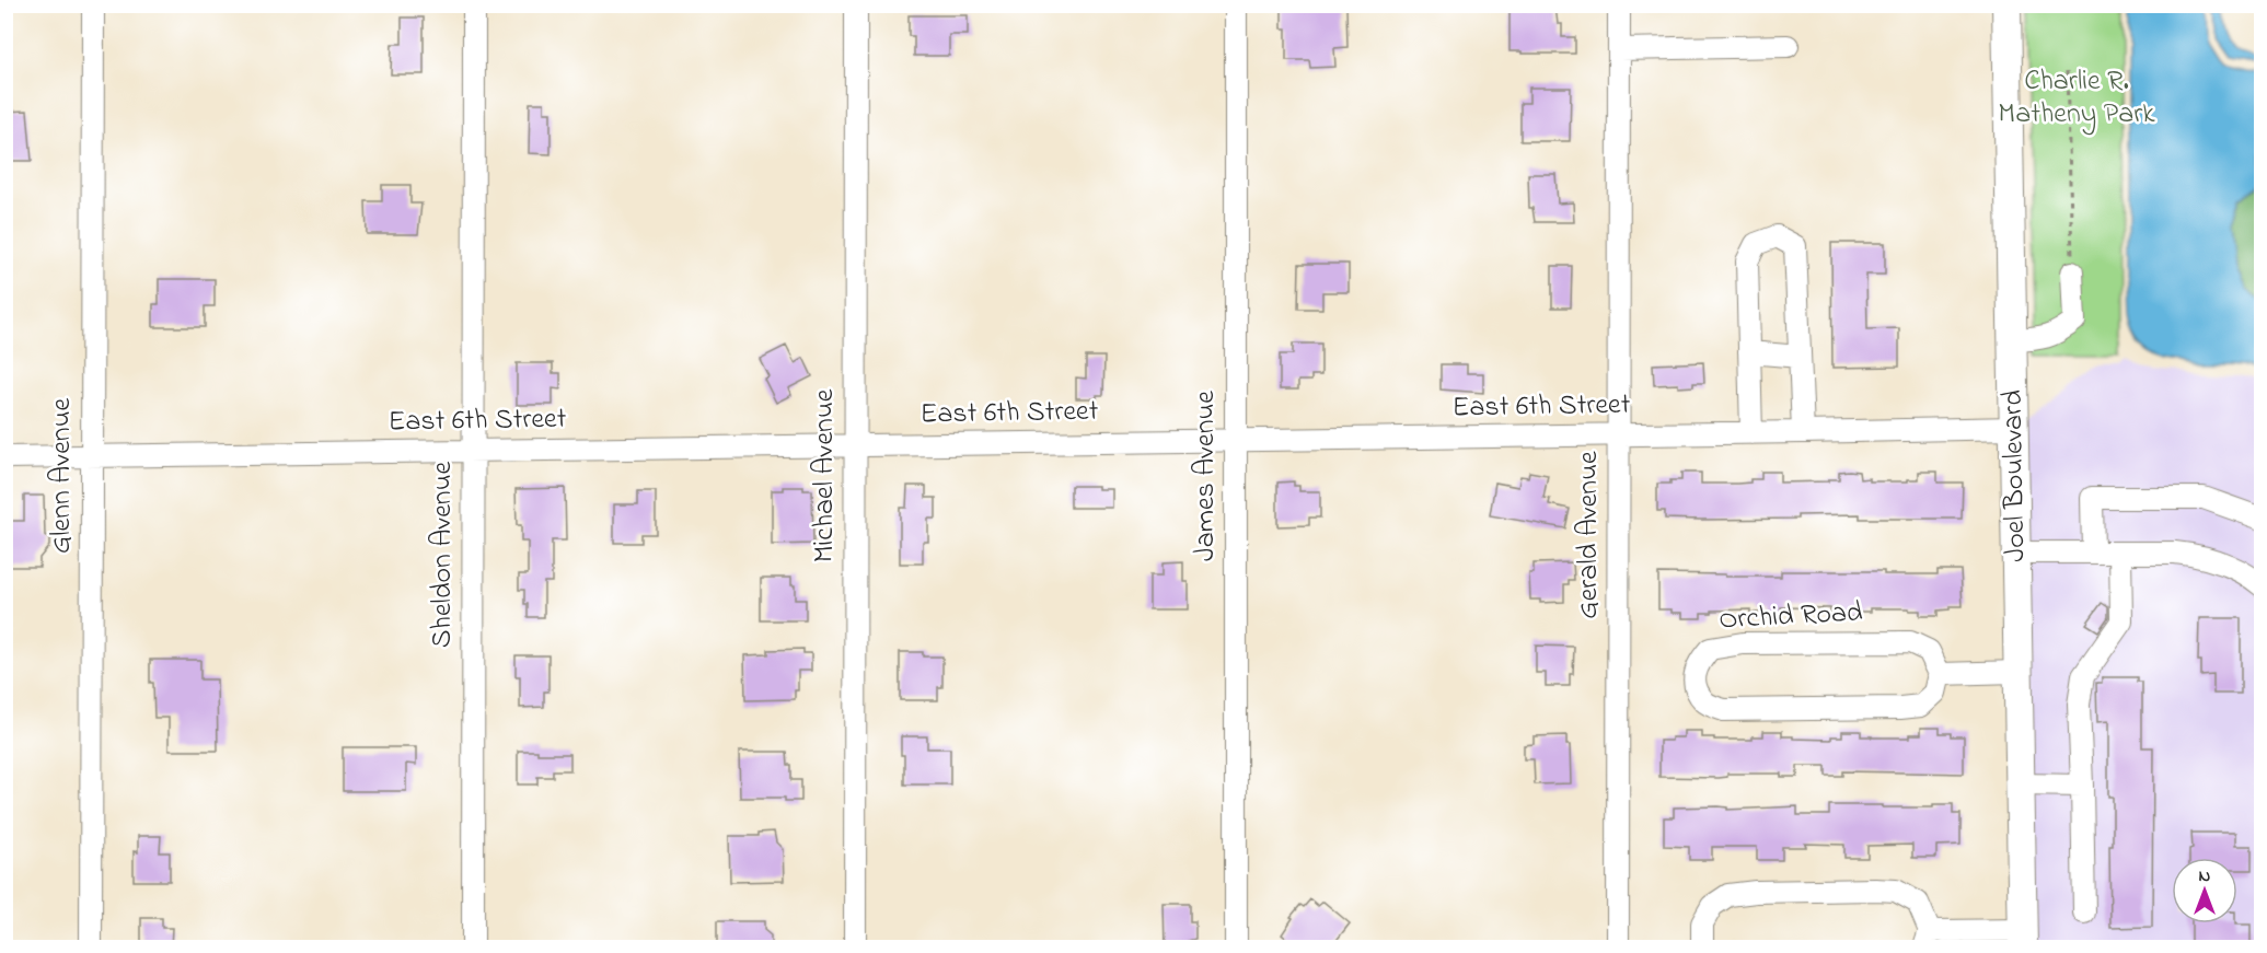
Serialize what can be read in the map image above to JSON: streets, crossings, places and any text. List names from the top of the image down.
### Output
{
  "streets": {
    "main road": ["Joel Boulevard"],
    "street": [
      "East 6th Street",
      "Glenn Avenue",
      "Michael Avenue",
      "James Avenue",
      "Gerald Avenue",
      "Sheldon Avenue",
      "Orchid Road"
    ]
  },
  "crossings": [
    ["East 6th Street", "Glenn Avenue"],
    ["East 6th Street", "Michael Avenue"],
    ["East 6th Street", "James Avenue"],
    ["East 6th Street", "Joel Boulevard"],
    ["East 6th Street", "Gerald Avenue"],
    ["East 6th Street", "Sheldon Avenue"]
  ],
  "parks": ["Charlie R. Matheny Park"],
  "north": "top"
}
